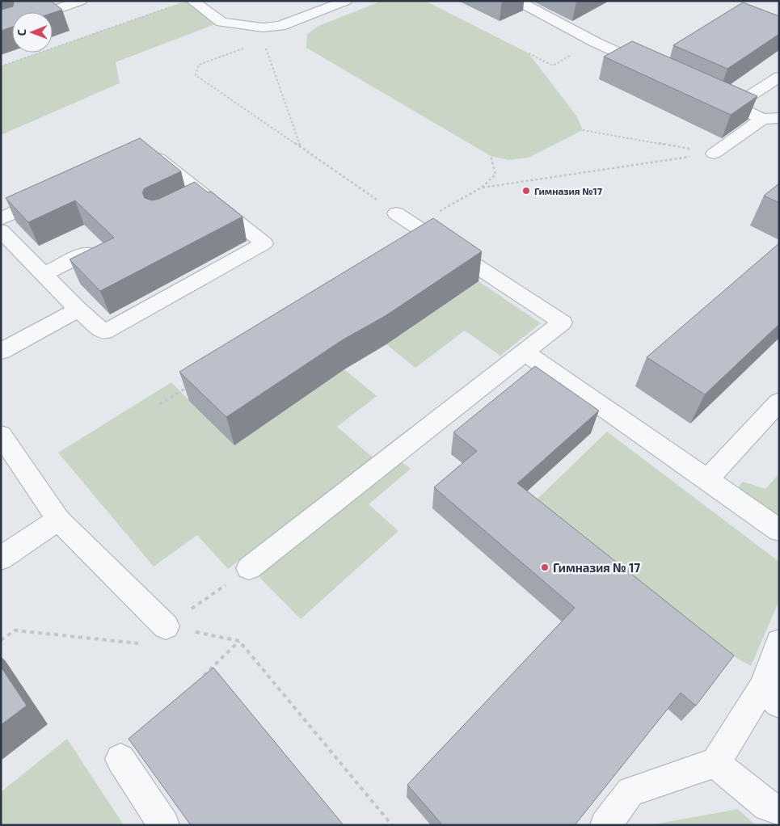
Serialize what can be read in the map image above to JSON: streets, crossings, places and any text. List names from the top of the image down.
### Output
{
  "places": ["Гимназия №17", "Гимназия № 17"],
  "north": "left"
}
